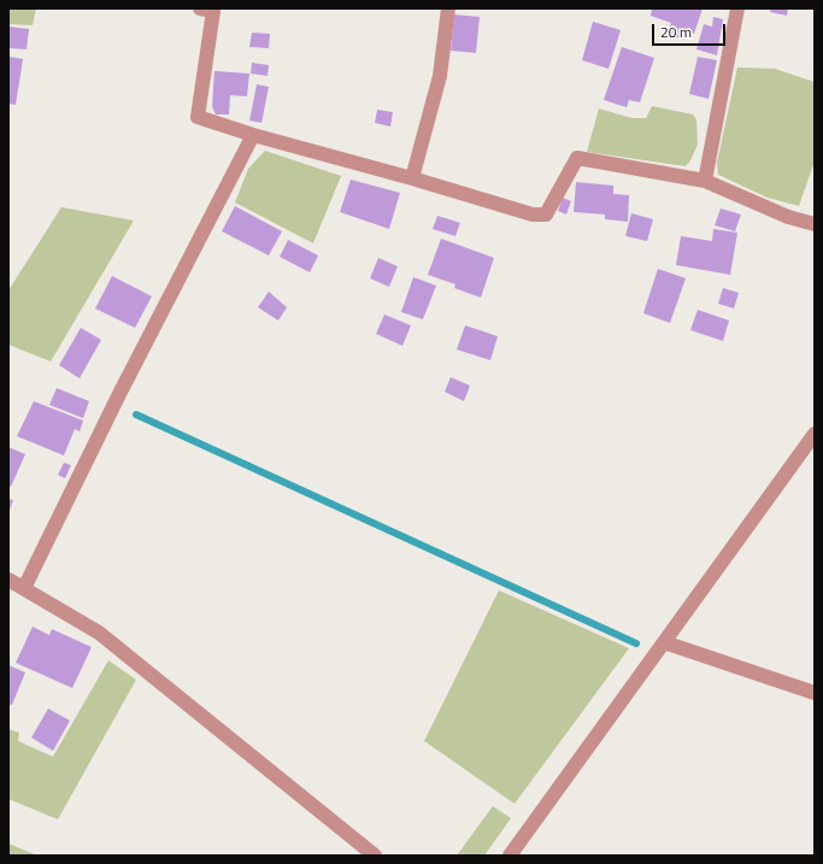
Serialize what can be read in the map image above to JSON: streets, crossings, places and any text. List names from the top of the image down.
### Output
{
  "scale_bar": "20 m"
}
